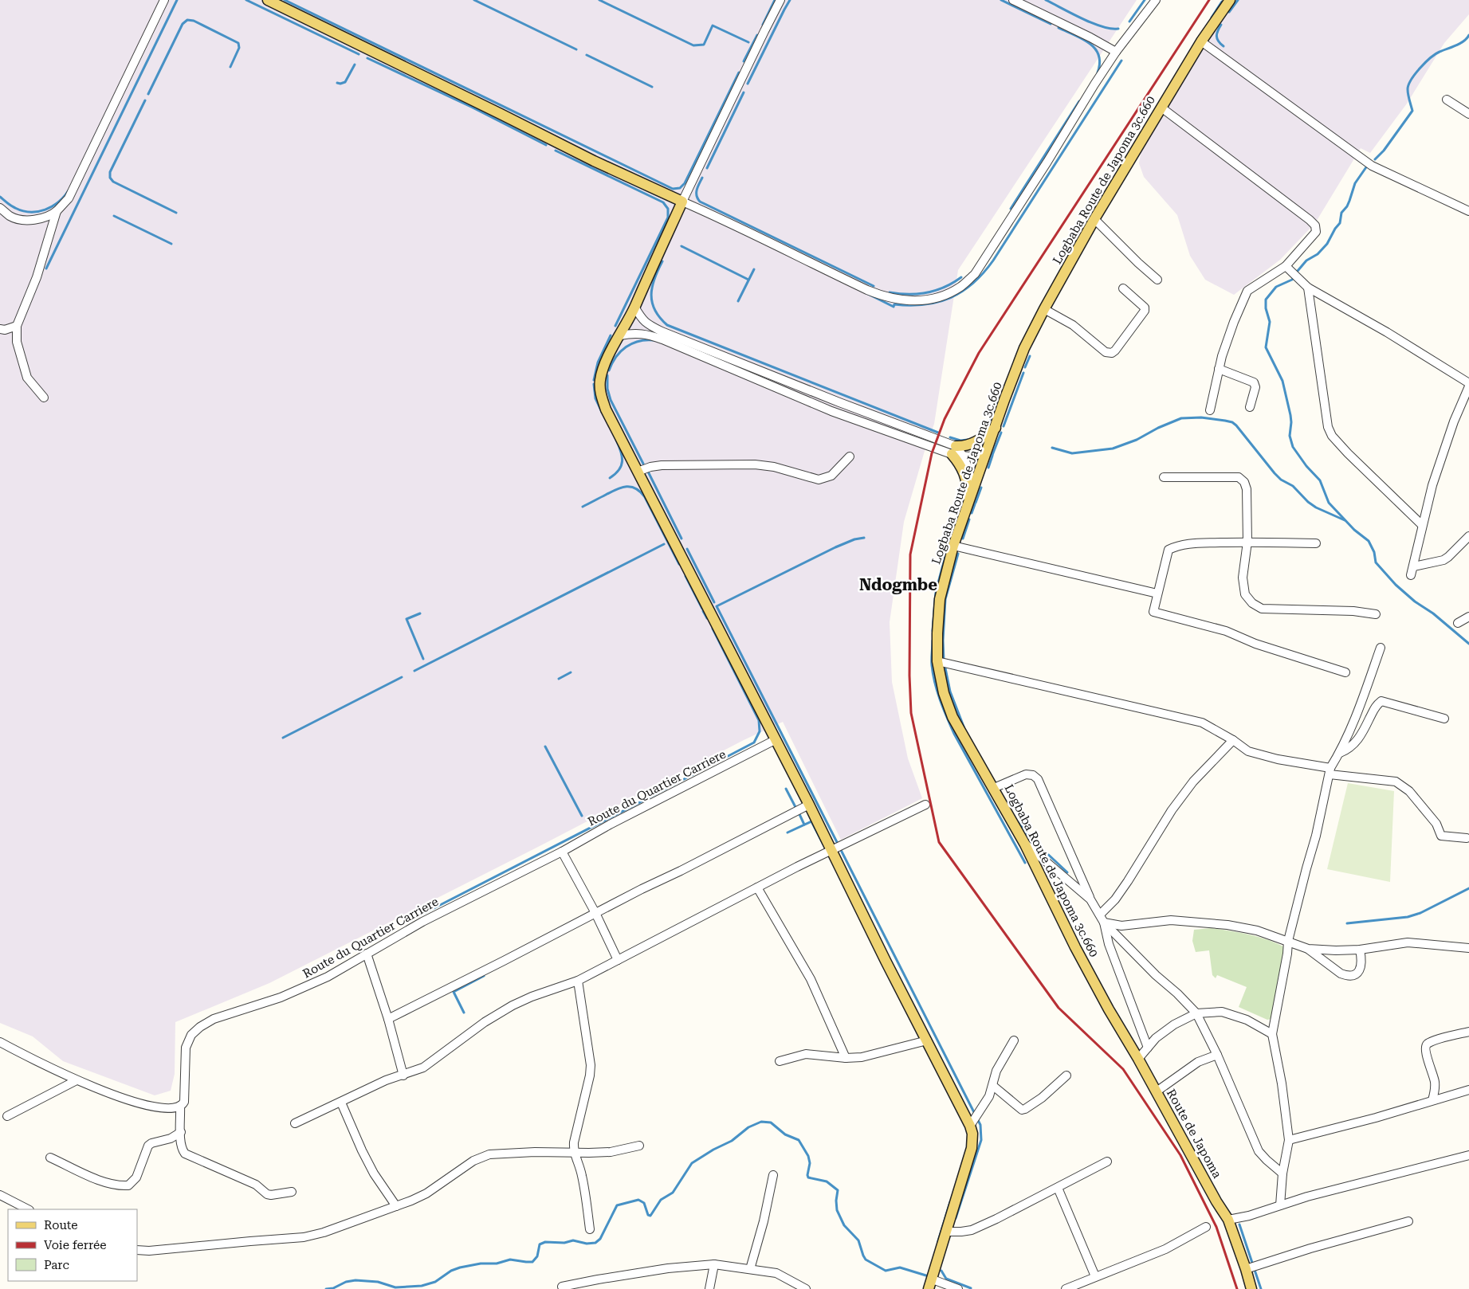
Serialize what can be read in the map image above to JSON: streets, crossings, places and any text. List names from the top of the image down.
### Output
{
  "streets": {
    "main road": ["Logbaba Route de Japoma 3c.660", "Route de Japoma"],
    "street": ["Route du Quartier Carriere"]
  },
  "crossings": [
    ["Logbaba Route de Japoma 3c.660", "Route de Japoma"]
  ],
  "districts": ["Ndogmbe"],
  "legend": ["Route", "Voie ferrée", "Parc"]
}
